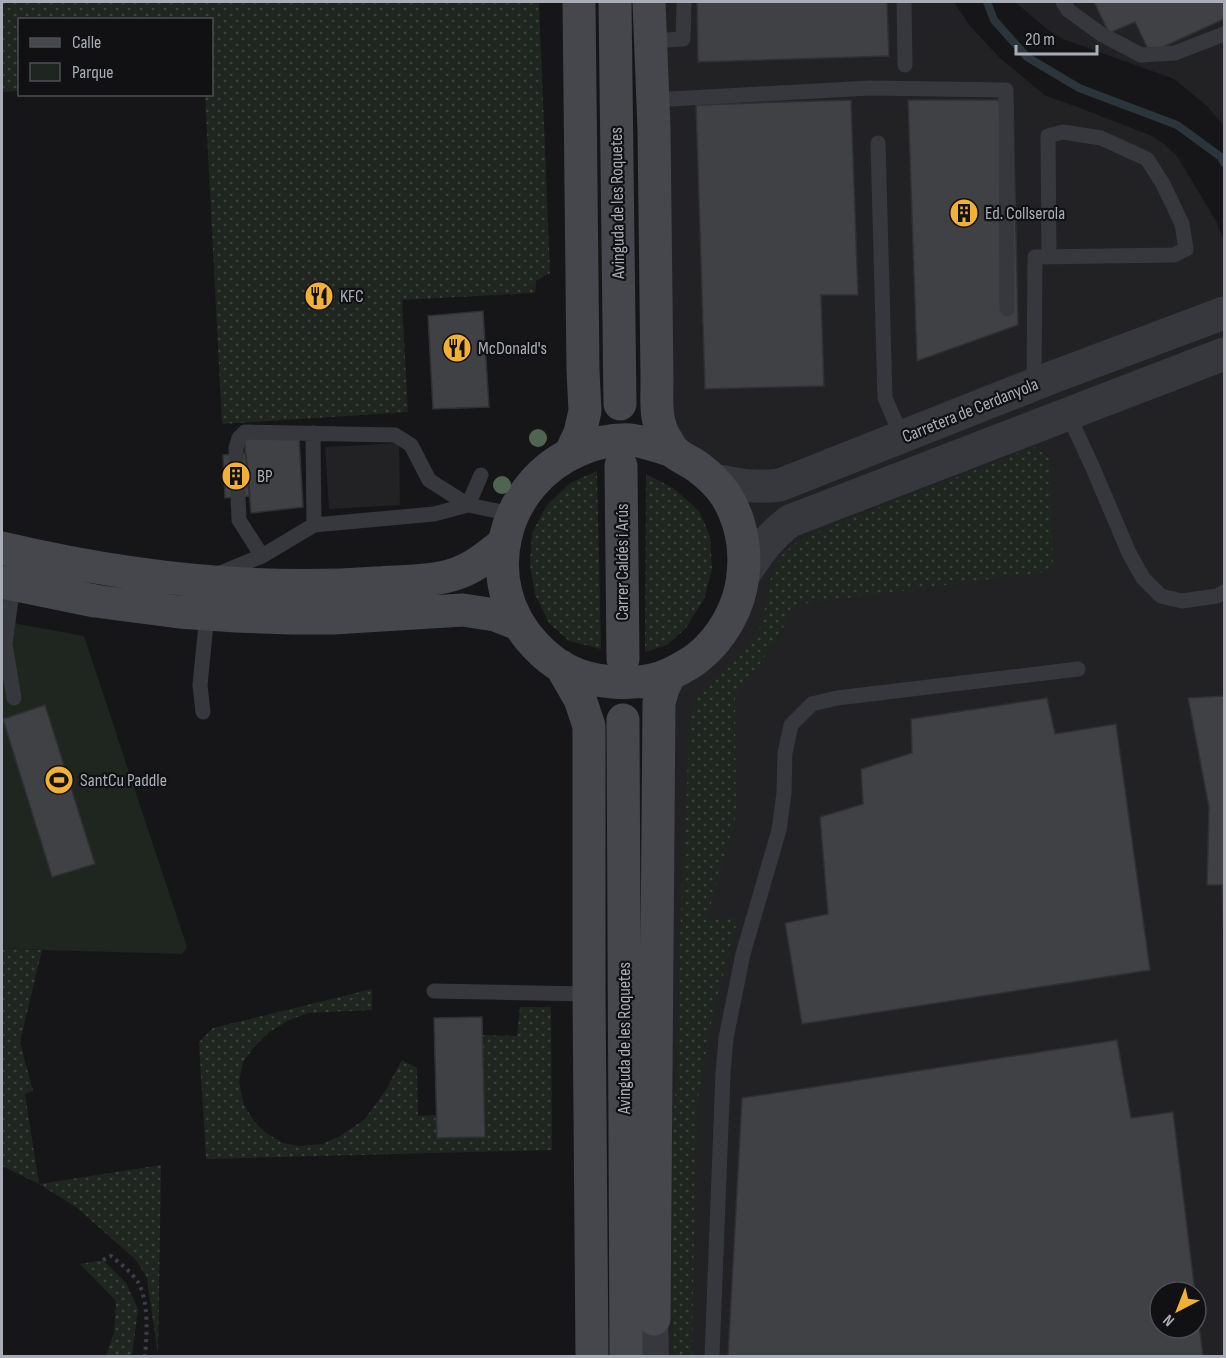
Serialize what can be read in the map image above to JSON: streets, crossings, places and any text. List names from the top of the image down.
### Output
{
  "streets": {
    "main road": ["Avinguda de les Roquetes", "Carrer Caldés i Arús"],
    "street": ["Carretera de Cerdanyola"]
  },
  "places": {
    "building": ["Ed. Collserola", "BP"],
    "restaurant": ["KFC", "McDonald's"],
    "sports": ["SantCu Paddle"]
  },
  "legend": ["Calle", "Parque"],
  "scale_bar": "20 m",
  "north": "bottom left"
}
